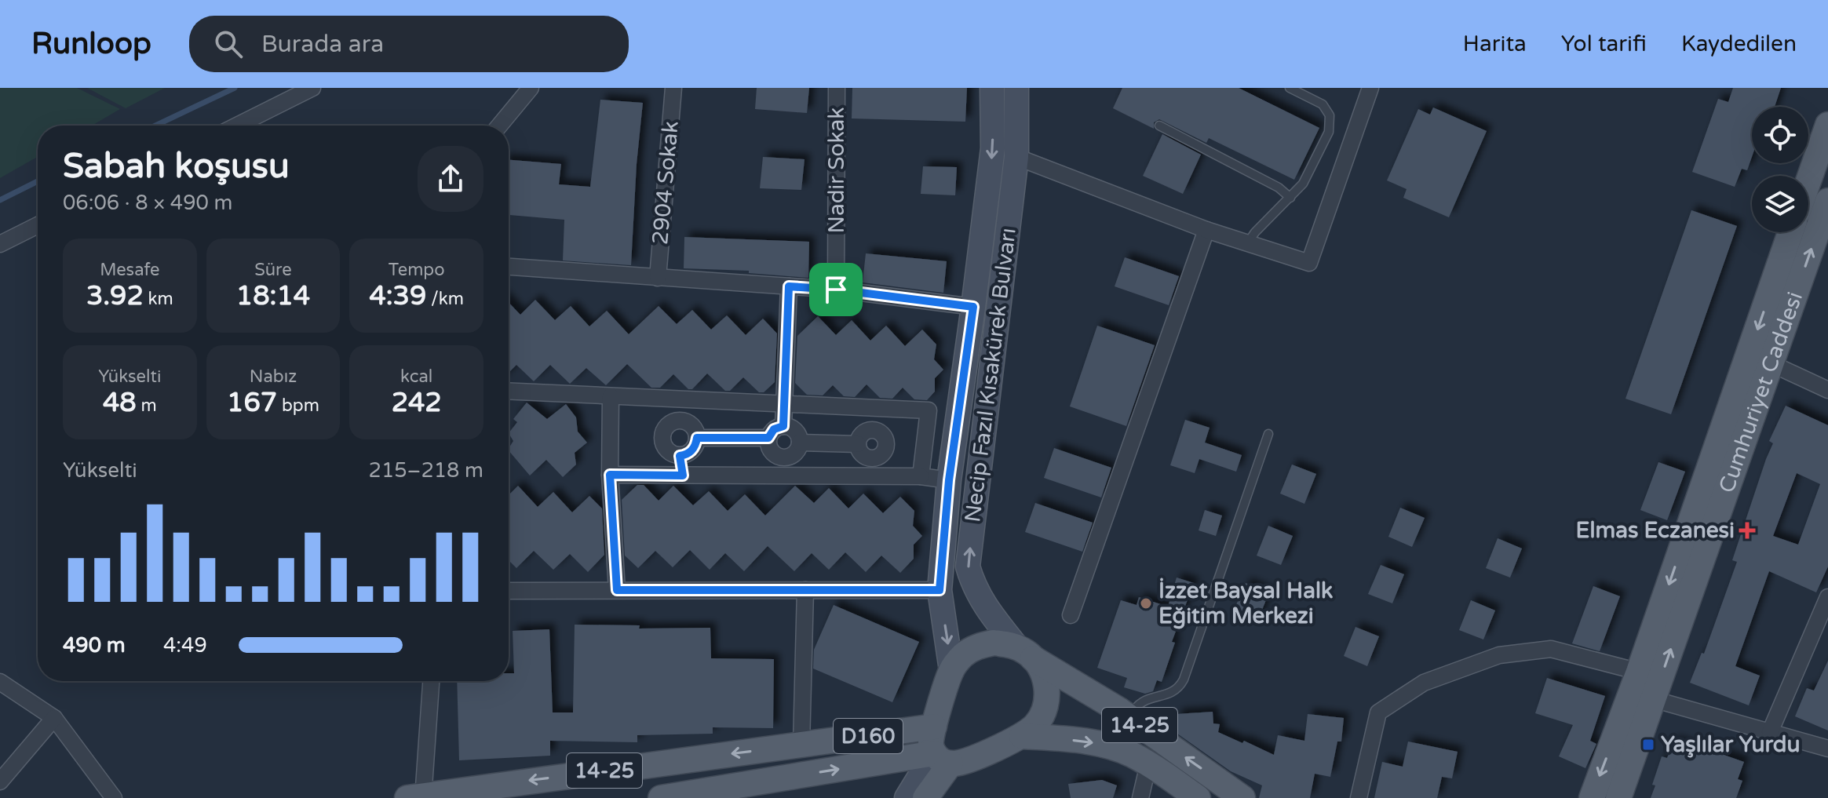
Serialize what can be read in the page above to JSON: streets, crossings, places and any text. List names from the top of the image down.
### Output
{
  "streets": {
    "main road": [
      "Necip Fazıl Kısakürek Bulvarı",
      "Cumhuriyet Caddesi",
      "14-25",
      "D160"
    ],
    "street": ["Nadir Sokak", "2904 Sokak"]
  },
  "crossings": [
    ["Necip Fazıl Kısakürek Bulvarı", "14-25"],
    ["Necip Fazıl Kısakürek Bulvarı", "D160"],
    ["14-25", "D160"]
  ],
  "places": {
    "health": ["Elmas Eczanesi"],
    "other": ["İzzet Baysal Halk Eğitim Merkezi"],
    "transit": ["Yaşlılar Yurdu"]
  },
  "page": {
    "header": "Runloop",
    "search": "Burada ara",
    "nav": ["Harita", "Yol tarifi", "Kaydedilen"],
    "heading": ["Sabah koşusu", "06:06 · 8 × 490 m"],
    "stats": [
      ["Mesafe", "3.92 km"],
      ["Süre", "18:14"],
      ["Tempo", "4:39 /km"],
      ["Yükselti", "48 m"],
      ["Nabız", "167 bpm"],
      ["kcal", "242"]
    ],
    "chart": ["Yükselti", "215–218 m"],
    "list": [
      {
        "name": "490 m",
        "note": "4:49"
      }
    ]
  }
}
